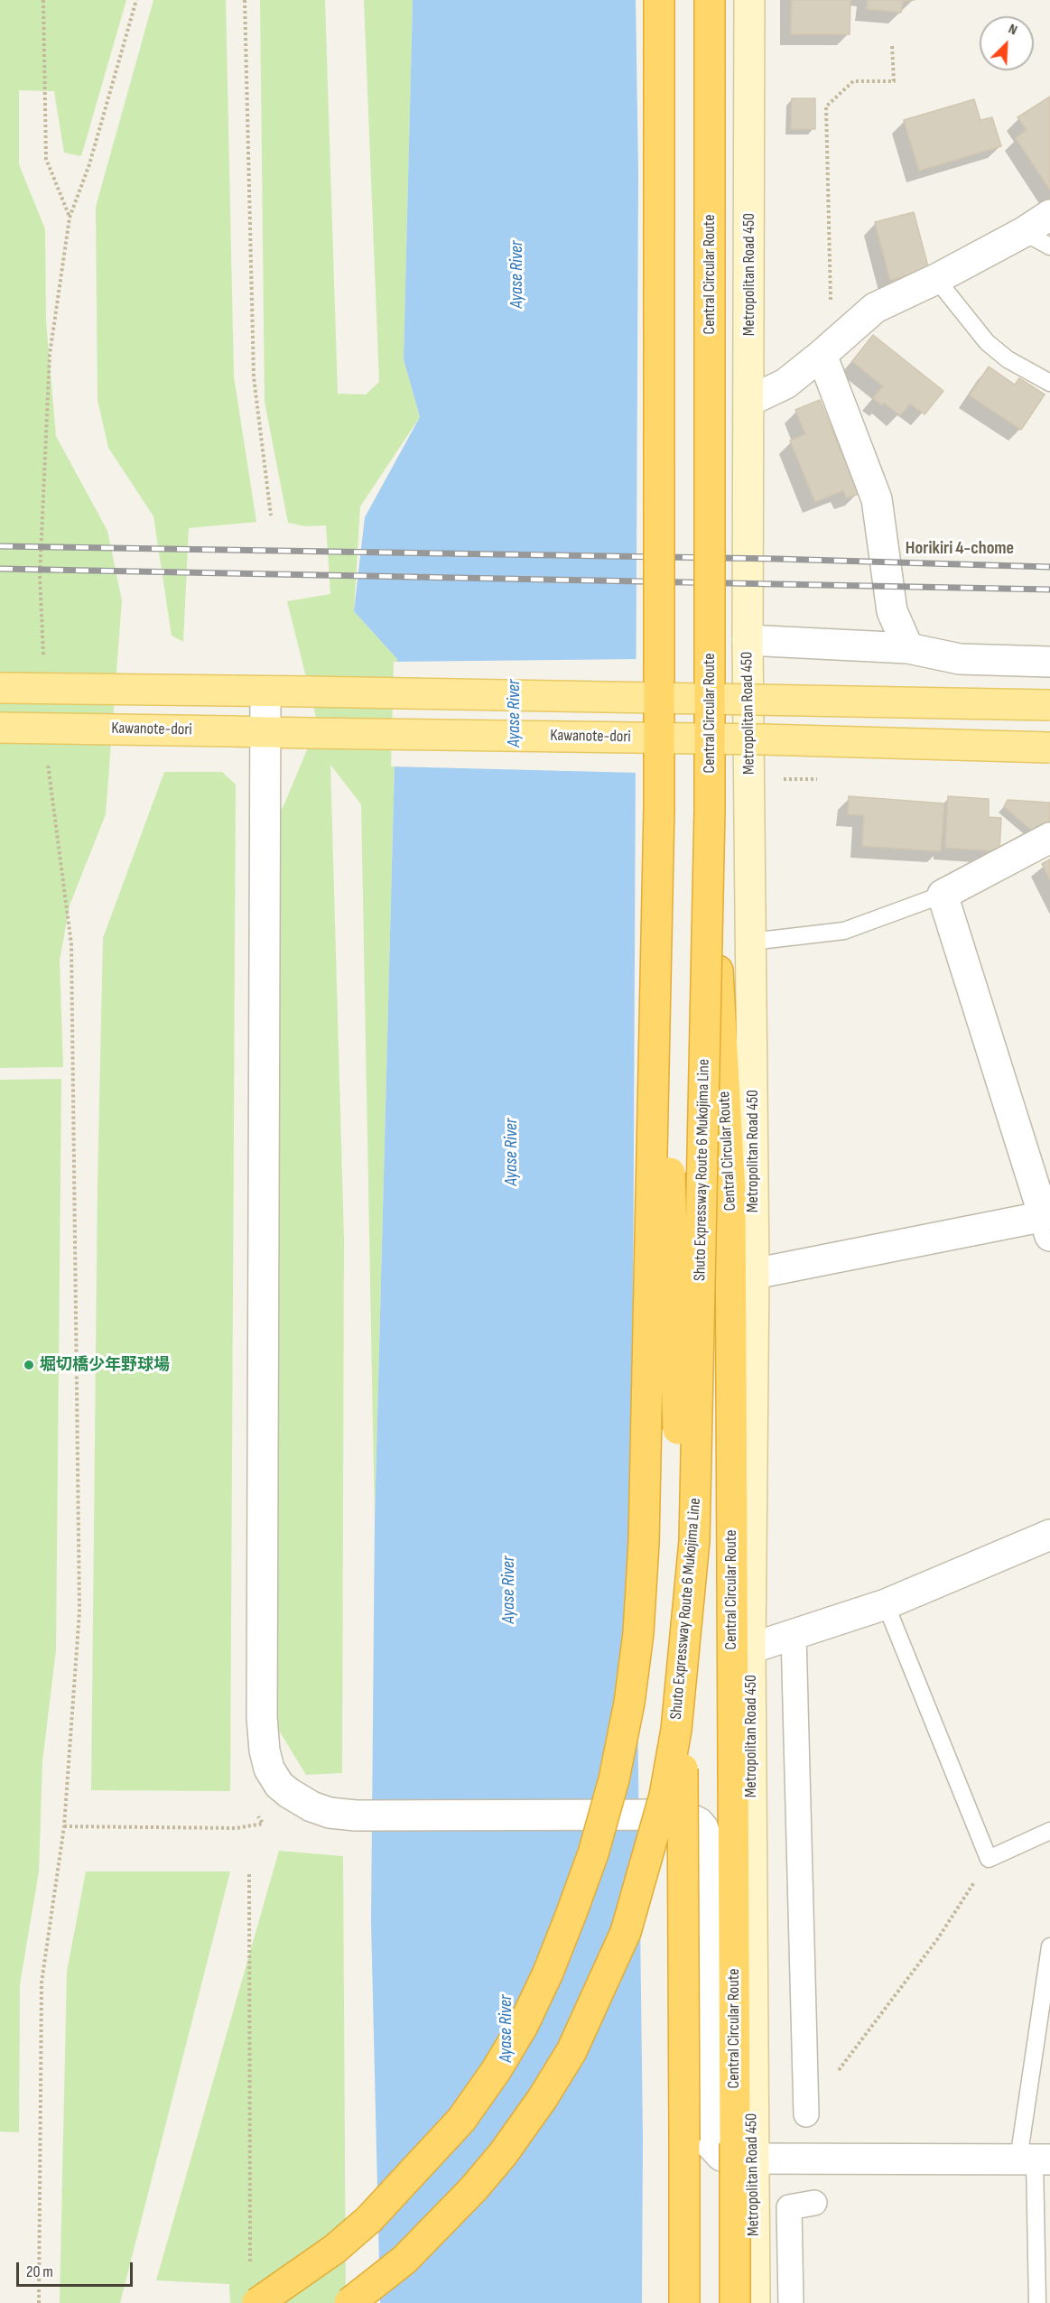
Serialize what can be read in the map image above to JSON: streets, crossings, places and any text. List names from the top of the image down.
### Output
{
  "streets": {
    "highway": ["Central Circular Route", "Shuto Expressway Route 6 Mukojima Line"],
    "main road": ["Metropolitan Road 450", "Kawanote-dori"]
  },
  "crossings": [
    ["Central Circular Route", "Shuto Expressway Route 6 Mukojima Line"]
  ],
  "districts": ["Horikiri 4-chome"],
  "water": ["Ayase River"],
  "places": ["堀切橋少年野球場"],
  "scale_bar": "20 m",
  "north": "top right"
}
